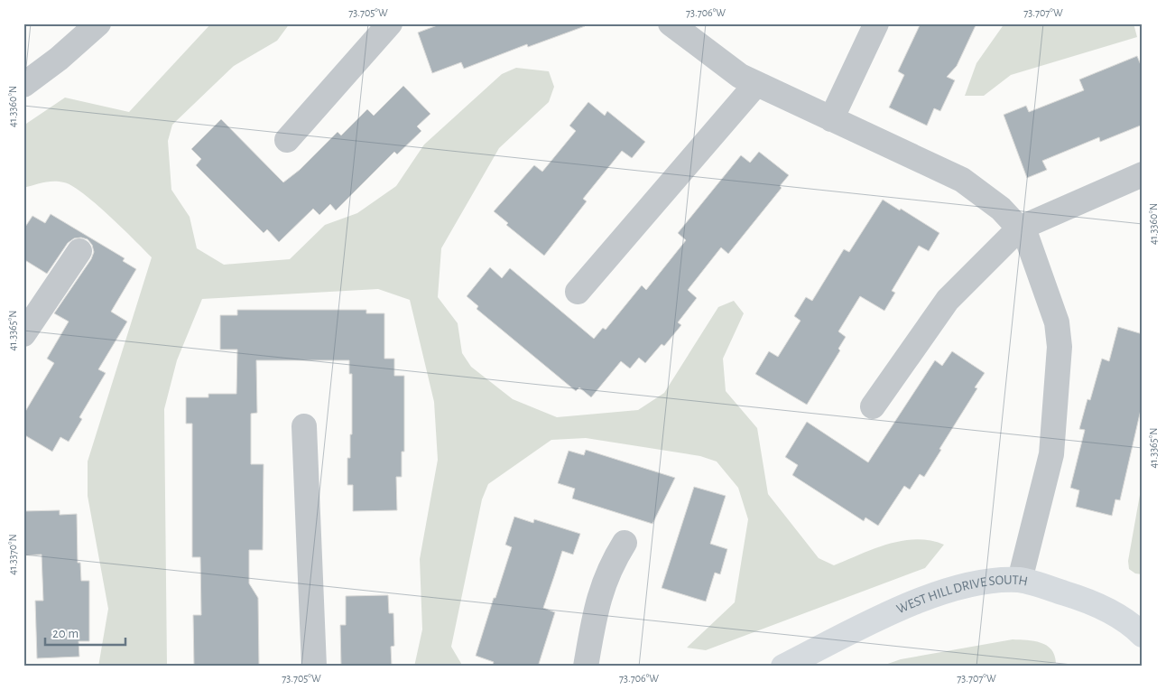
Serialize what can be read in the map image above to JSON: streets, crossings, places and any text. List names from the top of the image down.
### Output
{
  "streets": {
    "street": ["WEST HILL DRIVE SOUTH"]
  },
  "scale_bar": "20 m",
  "coordinates": [
    "73.705°W",
    "73.706°W",
    "73.707°W",
    "41.3360°N",
    "41.3365°N",
    "41.3370°N"
  ]
}
